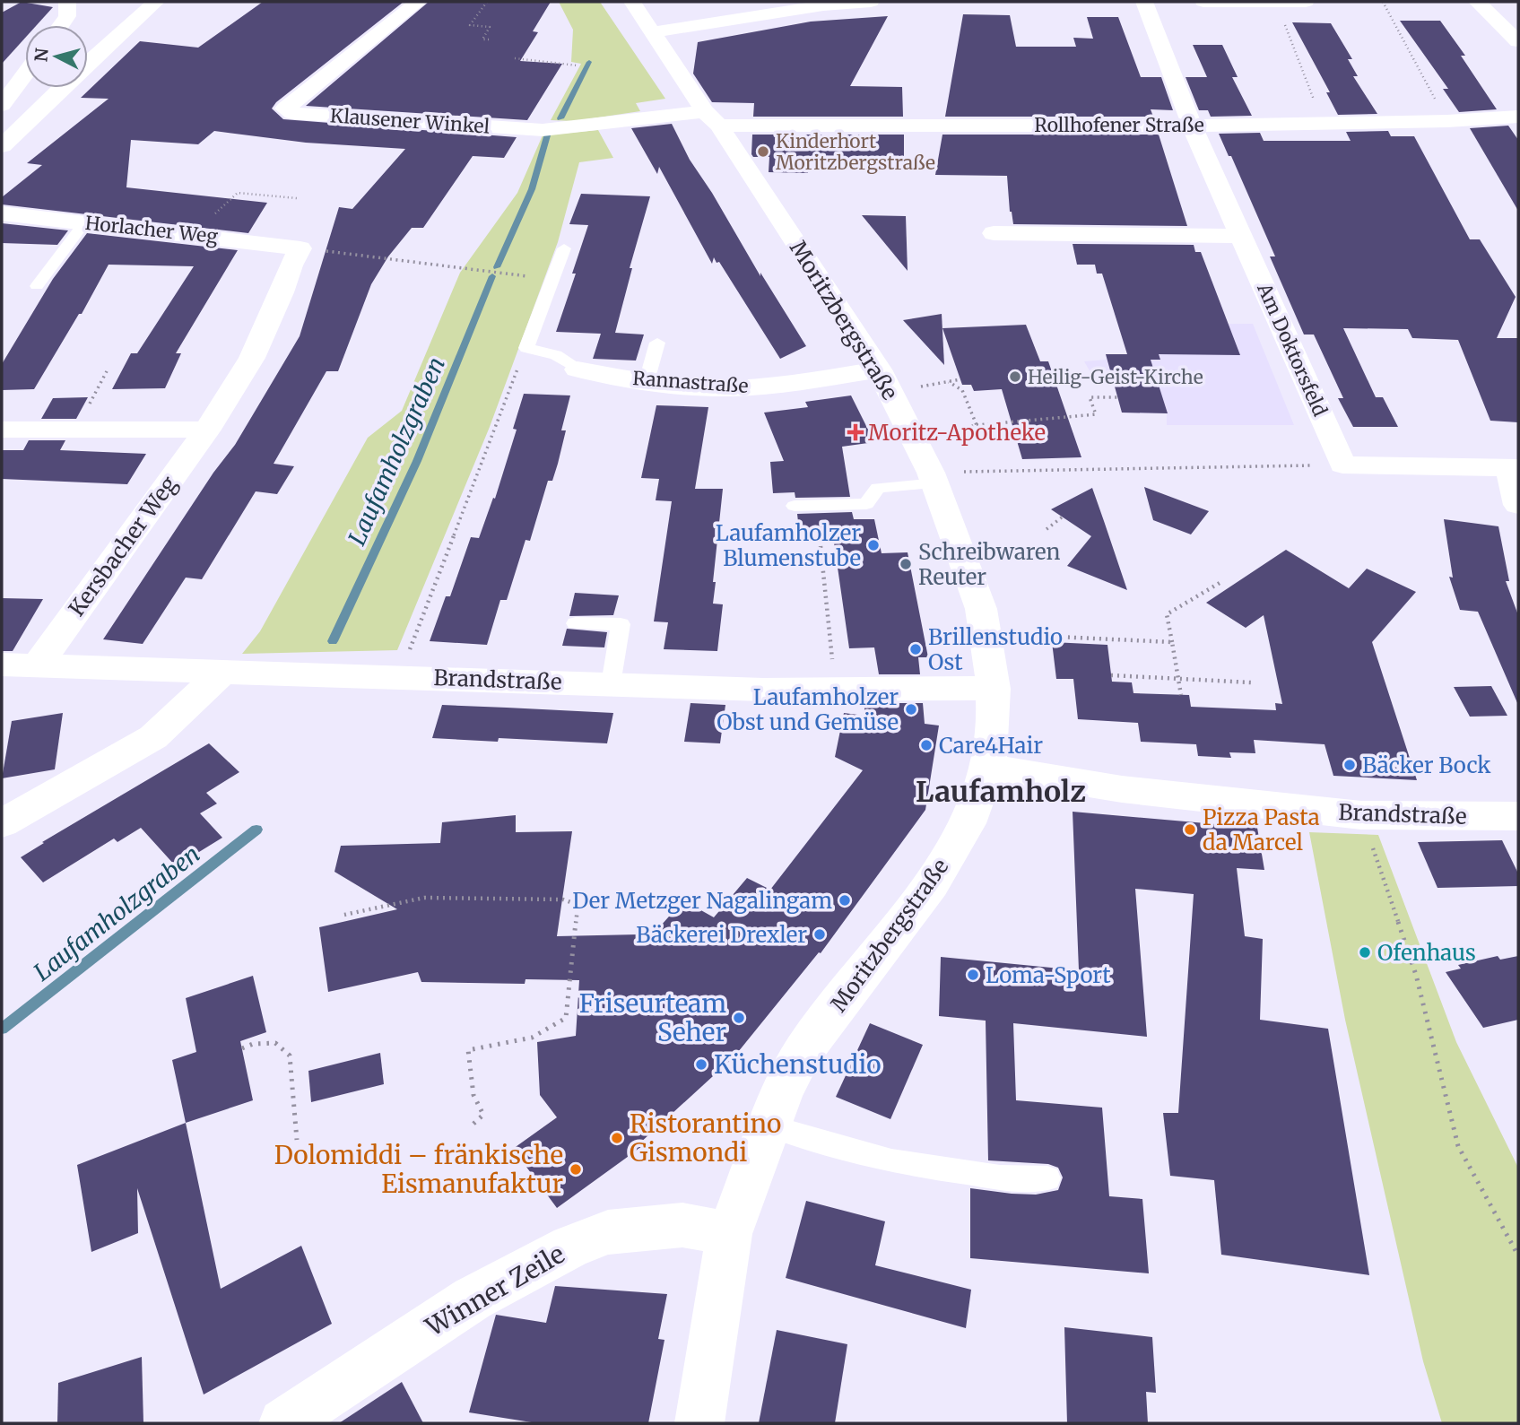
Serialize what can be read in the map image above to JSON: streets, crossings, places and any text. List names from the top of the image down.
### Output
{
  "streets": {
    "street": [
      "Klausener Winkel",
      "Rollhofener Straße",
      "Horlacher Weg",
      "Moritzbergstraße",
      "Am Doktorsfeld",
      "Rannastraße",
      "Kersbacher Weg",
      "Brandstraße",
      "Winner Zeile"
    ]
  },
  "crossings": [
    ["Klausener Winkel", "Rollhofener Straße"],
    ["Klausener Winkel", "Moritzbergstraße"],
    ["Rollhofener Straße", "Moritzbergstraße"],
    ["Rollhofener Straße", "Am Doktorsfeld"],
    ["Horlacher Weg", "Kersbacher Weg"],
    ["Moritzbergstraße", "Rannastraße"],
    ["Moritzbergstraße", "Brandstraße"],
    ["Moritzbergstraße", "Winner Zeile"],
    ["Kersbacher Weg", "Brandstraße"]
  ],
  "districts": ["Laufamholz"],
  "water": ["Laufamholzgraben"],
  "places": {
    "other": [
      "Kinderhort Moritzbergstraße",
      "Heilig-Geist-Kirche",
      "Laufamholzer Blumenstube",
      "Schreibwaren Reuter",
      "Brillenstudio Ost",
      "Laufamholzer Obst und Gemüse",
      "Care4Hair",
      "Bäcker Bock",
      "Pizza Pasta da Marcel",
      "Der Metzger Nagalingam",
      "Bäckerei Drexler",
      "Ofenhaus",
      "Loma-Sport",
      "Friseurteam Seher",
      "Küchenstudio",
      "Ristorantino Gismondi",
      "Dolomiddi – fränkische Eismanufaktur"
    ],
    "health": ["Moritz-Apotheke"]
  },
  "north": "left"
}
